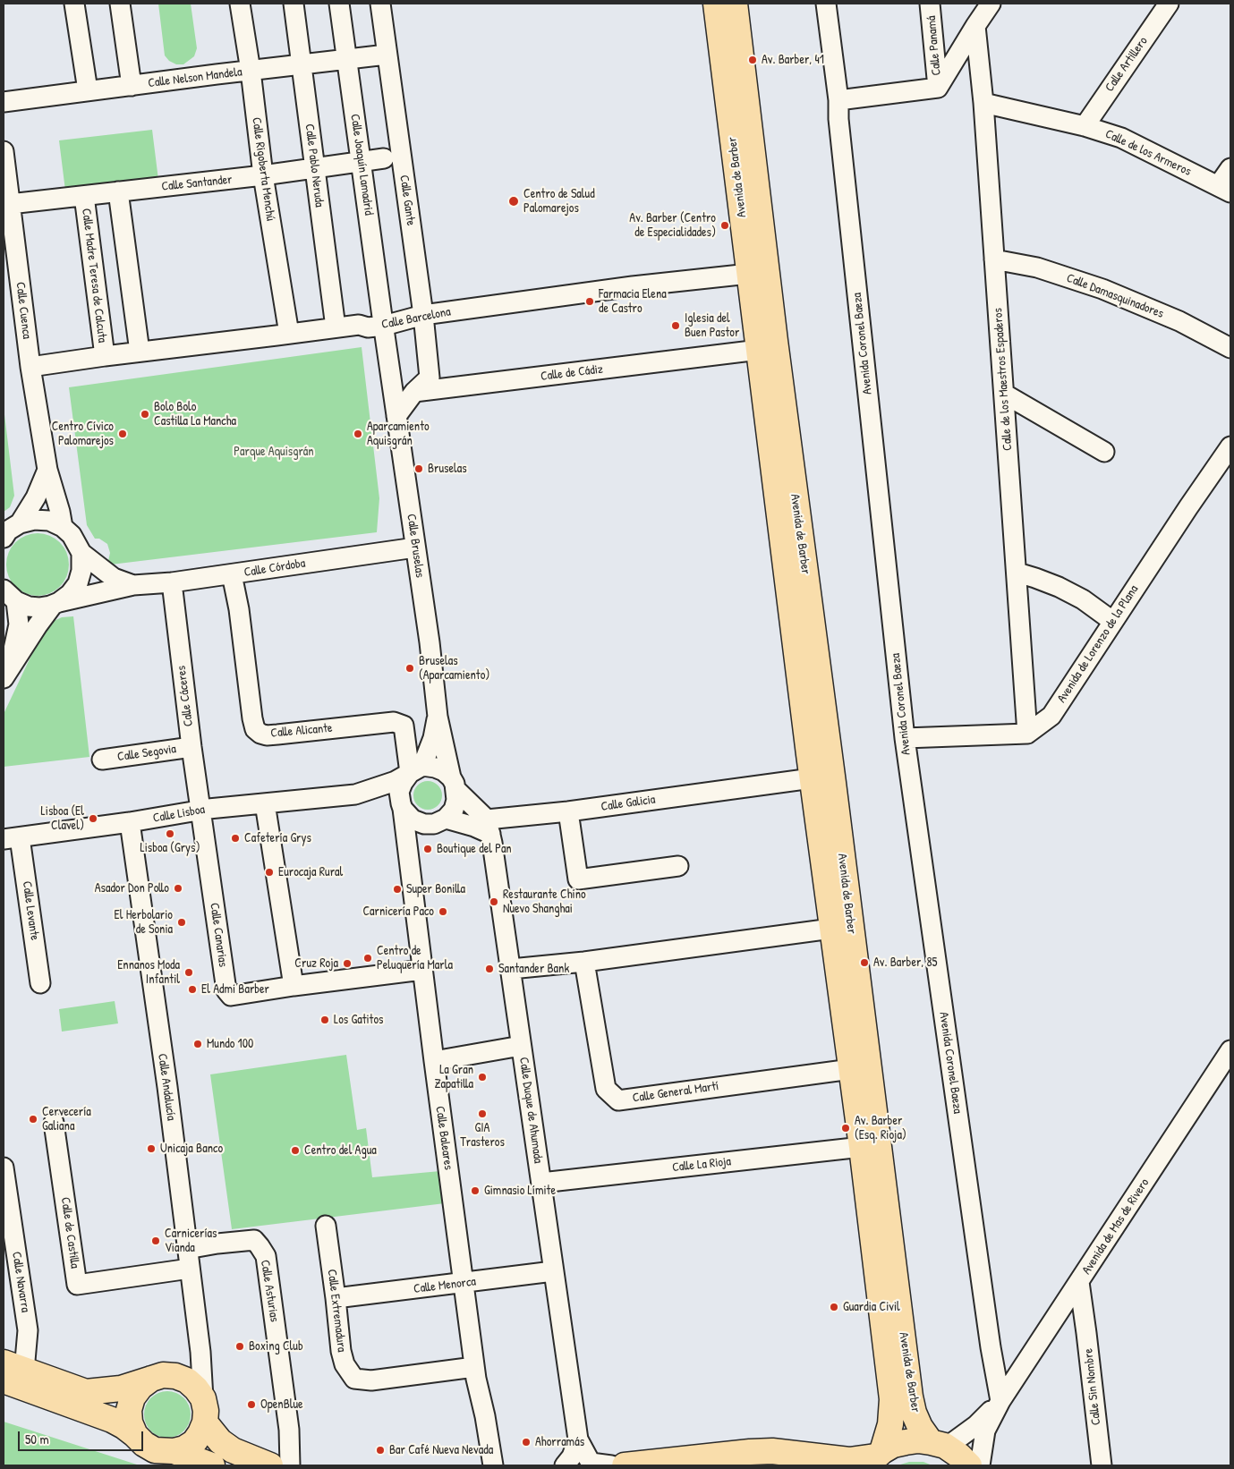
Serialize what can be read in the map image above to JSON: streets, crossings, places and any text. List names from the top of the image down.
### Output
{
  "streets": {
    "main road": ["Avenida de Barber"],
    "street": [
      "Calle Panamá",
      "Calle Artillero",
      "Calle Nelson Mandela",
      "Calle de los Armeros",
      "Calle Joaquín Lamadrid",
      "Calle Pablo Neruda",
      "Calle Rigoberta Menchú",
      "Calle Santander",
      "Calle Gante",
      "Calle Madre Teresa de Calcuta",
      "Calle Damasquinadores",
      "Calle Cuenca",
      "Calle Barcelona",
      "Avenida Coronel Baeza",
      "Calle de Cádiz",
      "Calle de los Maestros Espaderos",
      "Calle Bruselas",
      "Calle Córdoba",
      "Avenida de Lorenzo de la Plana",
      "Calle Cáceres",
      "Calle Alicante",
      "Calle Segovia",
      "Calle Galicia",
      "Calle Lisboa",
      "Calle Levante",
      "Calle Canarias",
      "Calle Andalucía",
      "Calle General Martí",
      "Calle Duque de Ahumada",
      "Calle Baleares",
      "Calle La Rioja",
      "Avenida de Mas de Rivero",
      "Calle de Castilla",
      "Calle Navarra",
      "Calle Menorca",
      "Calle Asturias",
      "Calle Extremadura",
      "Calle Sin Nombre"
    ]
  },
  "crossings": [
    ["Calle Artillero", "Calle de los Armeros"],
    ["Calle Nelson Mandela", "Calle Joaquín Lamadrid"],
    ["Calle Nelson Mandela", "Calle Pablo Neruda"],
    ["Calle Nelson Mandela", "Calle Rigoberta Menchú"],
    ["Calle Nelson Mandela", "Calle Gante"],
    ["Calle de los Armeros", "Calle de los Maestros Espaderos"],
    ["Calle Joaquín Lamadrid", "Calle Santander"],
    ["Calle Joaquín Lamadrid", "Calle Barcelona"],
    ["Calle Joaquín Lamadrid", "Calle Bruselas"],
    ["Calle Pablo Neruda", "Calle Santander"],
    ["Calle Pablo Neruda", "Calle Barcelona"],
    ["Calle Rigoberta Menchú", "Calle Santander"],
    ["Calle Rigoberta Menchú", "Calle Barcelona"],
    ["Avenida de Barber", "Calle Barcelona"],
    ["Avenida de Barber", "Calle de Cádiz"],
    ["Avenida de Barber", "Calle Galicia"],
    ["Avenida de Barber", "Calle General Martí"],
    ["Avenida de Barber", "Calle La Rioja"],
    ["Avenida de Barber", "Avenida de Mas de Rivero"],
    ["Calle Santander", "Calle Madre Teresa de Calcuta"],
    ["Calle Santander", "Calle Cuenca"],
    ["Calle Gante", "Calle Barcelona"],
    ["Calle Gante", "Calle de Cádiz"],
    ["Calle Madre Teresa de Calcuta", "Calle Barcelona"],
    ["Calle Damasquinadores", "Calle de los Maestros Espaderos"],
    ["Calle Cuenca", "Calle Barcelona"],
    ["Calle Barcelona", "Calle Bruselas"],
    ["Avenida Coronel Baeza", "Avenida de Mas de Rivero"],
    ["Calle de los Maestros Espaderos", "Avenida de Lorenzo de la Plana"],
    ["Calle Bruselas", "Calle Córdoba"],
    ["Calle Bruselas", "Calle Alicante"],
    ["Calle Bruselas", "Calle Lisboa"],
    ["Calle Bruselas", "Calle Baleares"],
    ["Calle Córdoba", "Calle Cáceres"],
    ["Calle Córdoba", "Calle Alicante"],
    ["Calle Cáceres", "Calle Segovia"],
    ["Calle Cáceres", "Calle Lisboa"],
    ["Calle Cáceres", "Calle Canarias"],
    ["Calle Alicante", "Calle Lisboa"],
    ["Calle Alicante", "Calle Baleares"],
    ["Calle Galicia", "Calle Duque de Ahumada"],
    ["Calle Lisboa", "Calle Levante"],
    ["Calle Lisboa", "Calle Canarias"],
    ["Calle Lisboa", "Calle Andalucía"],
    ["Calle Lisboa", "Calle Baleares"],
    ["Calle Canarias", "Calle Baleares"],
    ["Calle Andalucía", "Calle de Castilla"],
    ["Calle Andalucía", "Calle Asturias"],
    ["Calle Duque de Ahumada", "Calle La Rioja"],
    ["Calle Duque de Ahumada", "Calle Menorca"],
    ["Calle Baleares", "Calle Menorca"],
    ["Calle Baleares", "Calle Extremadura"],
    ["Avenida de Mas de Rivero", "Calle Sin Nombre"],
    ["Calle Menorca", "Calle Extremadura"]
  ],
  "parks": ["Parque Aquisgrán"],
  "places": [
    "Av. Barber, 41",
    "Centro de Salud Palomarejos",
    "Av. Barber (Centro de Especialidades)",
    "Farmacia Elena de Castro",
    "Iglesia del Buen Pastor",
    "Bolo Bolo Castilla La Mancha",
    "Centro Cívico Palomarejos",
    "Aparcamiento Aquisgrán",
    "Bruselas",
    "Bruselas (Aparcamiento)",
    "Lisboa (El Clavel)",
    "Lisboa (Grys)",
    "Cafetería Grys",
    "Boutique del Pan",
    "Eurocaja Rural",
    "Asador Don Pollo",
    "Super Bonilla",
    "Restaurante Chino Nuevo Shanghai",
    "Carnicería Paco",
    "El Herbolario de Sonia",
    "Centro de Peluquería Marla",
    "Av. Barber, 85",
    "Cruz Roja",
    "Santander Bank",
    "Ennanos Moda Infantil",
    "El Admi Barber",
    "Los Gatitos",
    "Mundo 100",
    "La Gran Zapatilla",
    "GIA Trasteros",
    "Cervecería Galiana",
    "Av. Barber (Esq. Rioja)",
    "Unicaja Banco",
    "Centro del Agua",
    "Gimnasio Límite",
    "Carnicerías Vianda",
    "Guardia Civil",
    "Boxing Club",
    "OpenBlue",
    "Ahorramás",
    "Bar Café Nueva Nevada"
  ],
  "scale_bar": "50 m"
}
